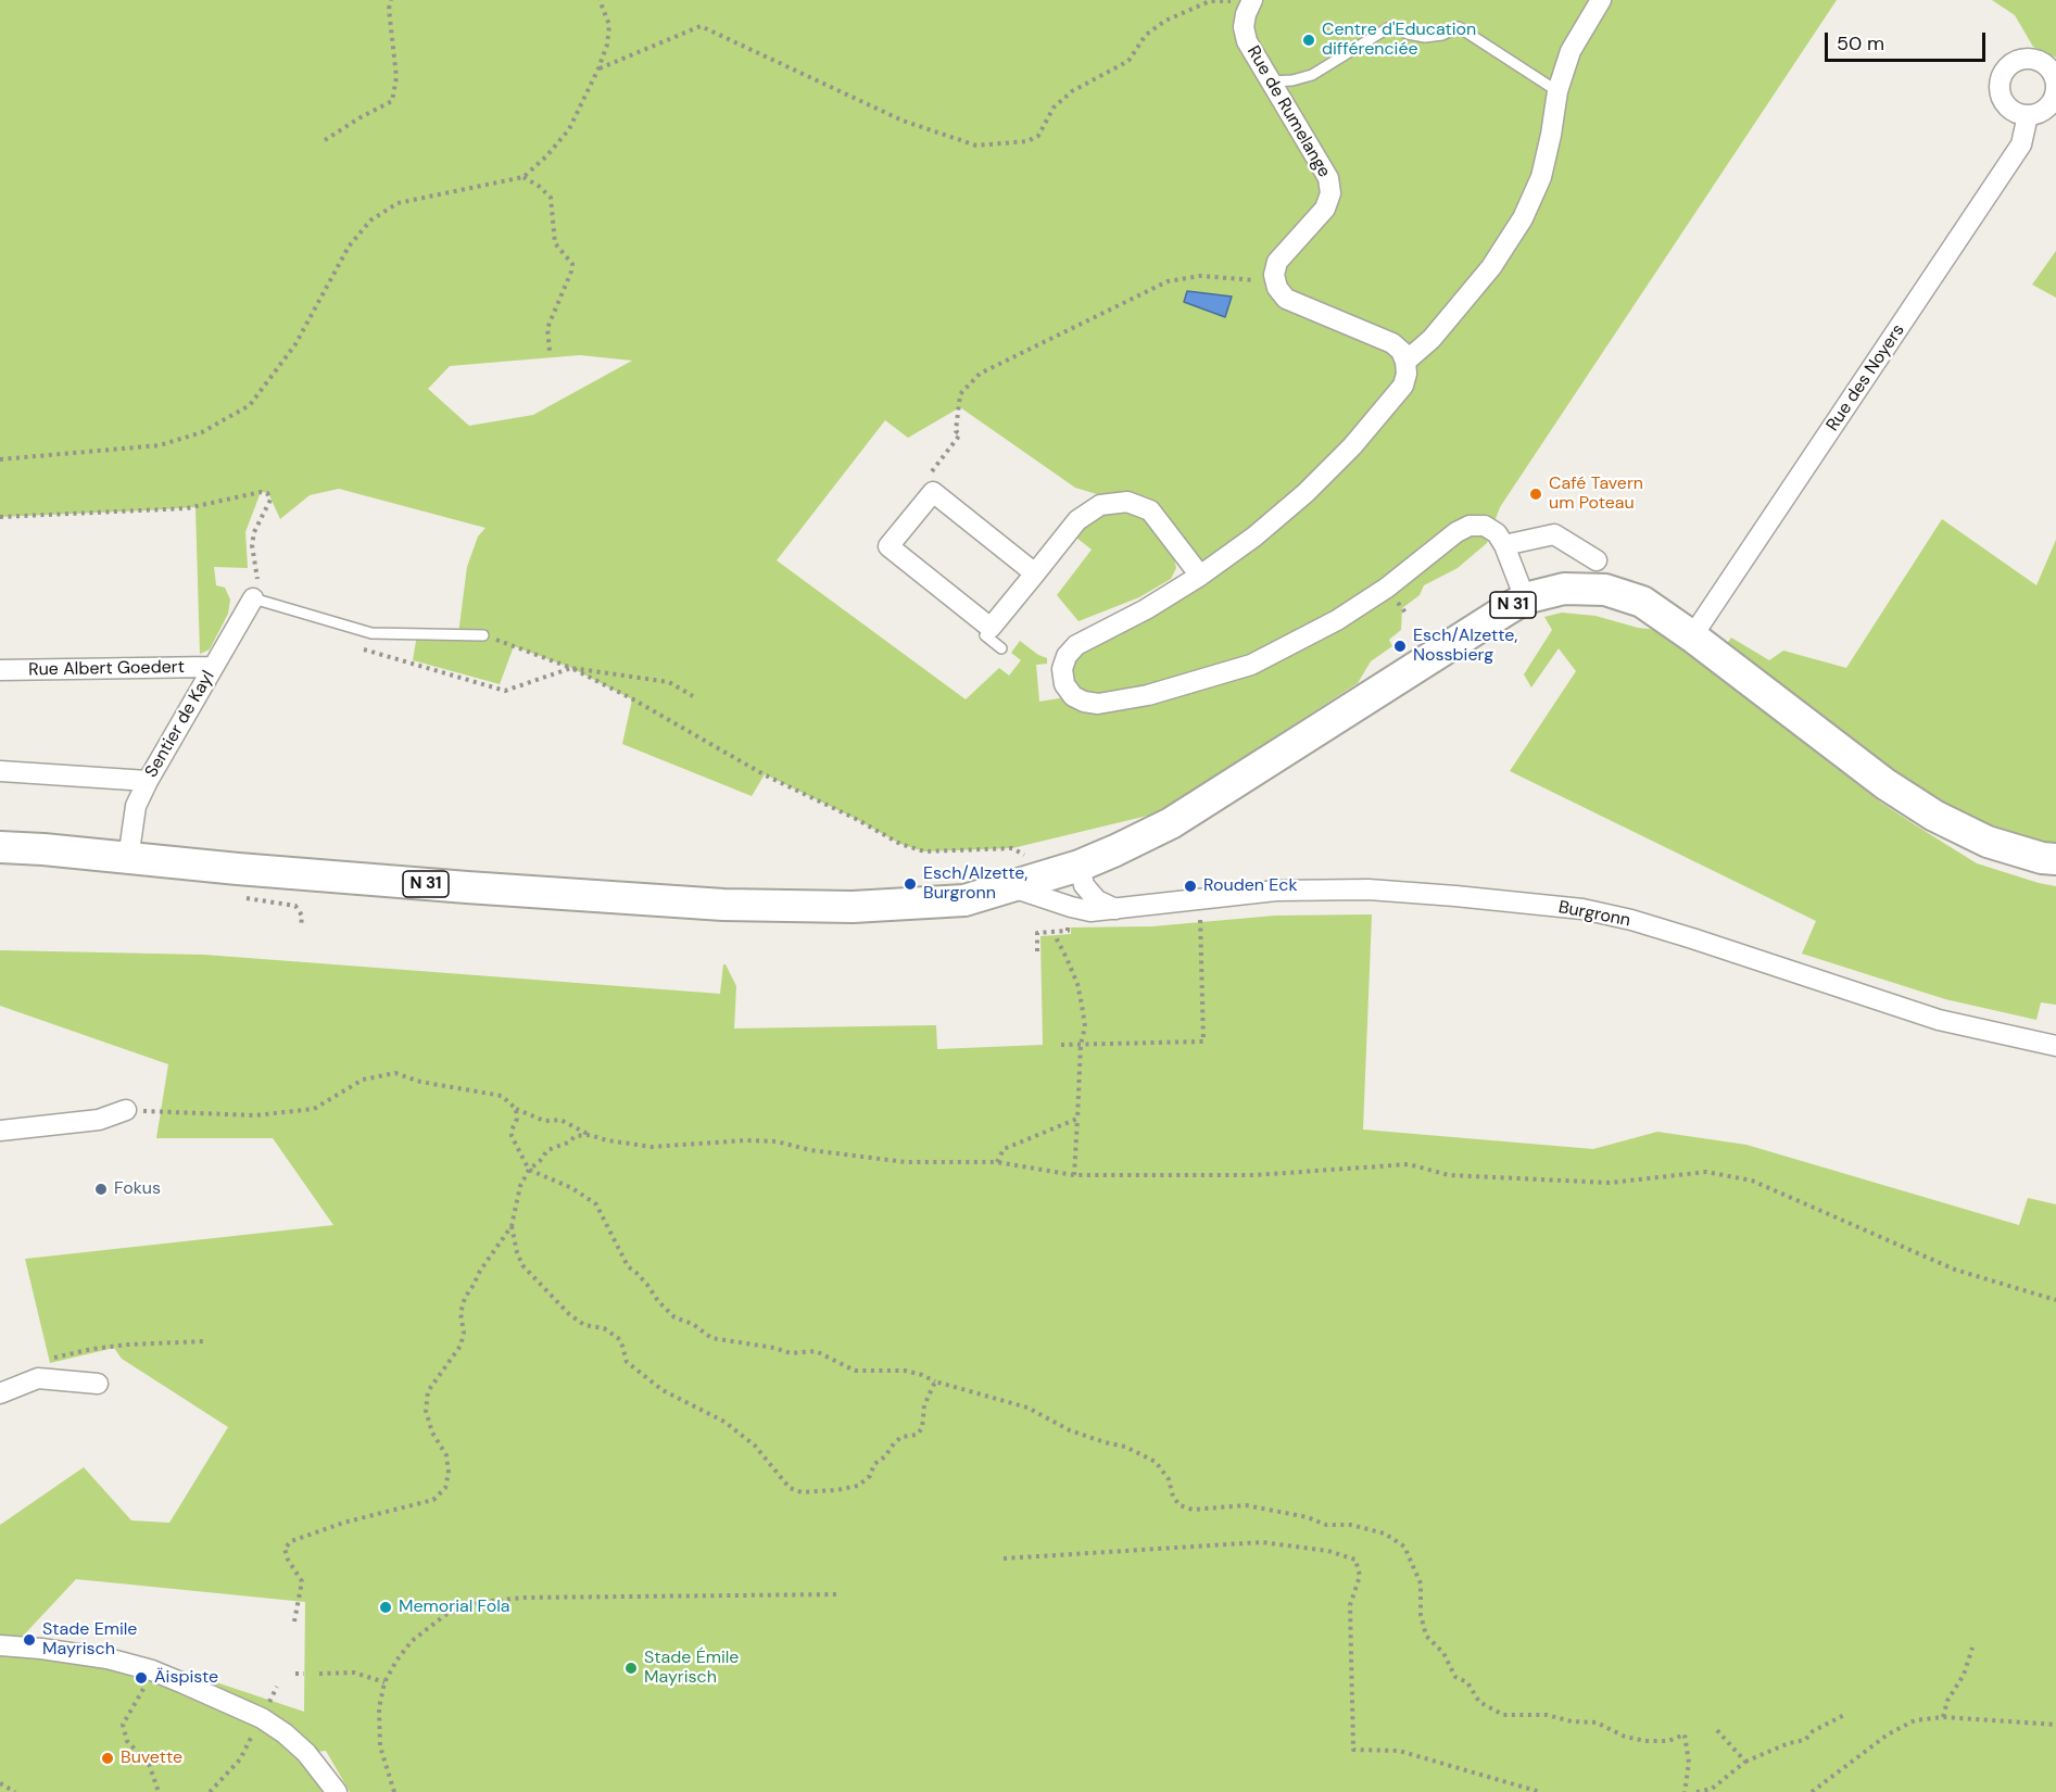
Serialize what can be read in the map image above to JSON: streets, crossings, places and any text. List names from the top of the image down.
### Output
{
  "streets": {
    "main road": ["N 31"],
    "street": [
      "Rue de Rumelange",
      "Rue des Noyers",
      "Rue Albert Goedert",
      "Sentier de Kayl",
      "Burgronn"
    ]
  },
  "crossings": [
    ["Rue des Noyers", "N 31"],
    ["N 31", "Sentier de Kayl"],
    ["N 31", "Burgronn"],
    ["Rue Albert Goedert", "Sentier de Kayl"]
  ],
  "places": [
    "Centre d'Education différenciée",
    "Café Tavern um Poteau",
    "Esch/Alzette, Nossbierg",
    "Esch/Alzette, Burgronn",
    "Rouden Eck",
    "Fokus",
    "Memorial Fola",
    "Stade Emile Mayrisch",
    "Stade Émile Mayrisch",
    "Äispiste",
    "Buvette"
  ],
  "scale_bar": "50 m"
}
